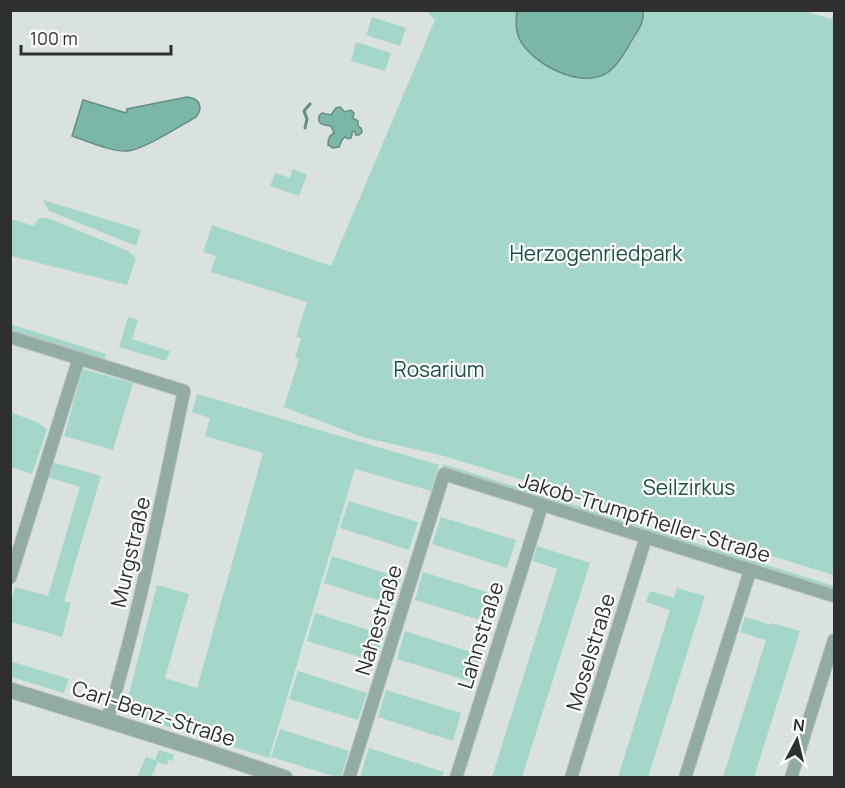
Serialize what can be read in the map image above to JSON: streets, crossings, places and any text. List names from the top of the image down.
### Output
{
  "streets": {
    "street": [
      "Jakob-Trumpfheller-Straße",
      "Murgstraße",
      "Nahestraße",
      "Lahnstraße",
      "Moselstraße",
      "Carl-Benz-Straße"
    ]
  },
  "crossings": [
    ["Jakob-Trumpfheller-Straße", "Nahestraße"],
    ["Jakob-Trumpfheller-Straße", "Lahnstraße"],
    ["Jakob-Trumpfheller-Straße", "Moselstraße"],
    ["Murgstraße", "Carl-Benz-Straße"]
  ],
  "parks": ["Herzogenriedpark", "Rosarium", "Seilzirkus"],
  "scale_bar": "100 m",
  "north": "top"
}
